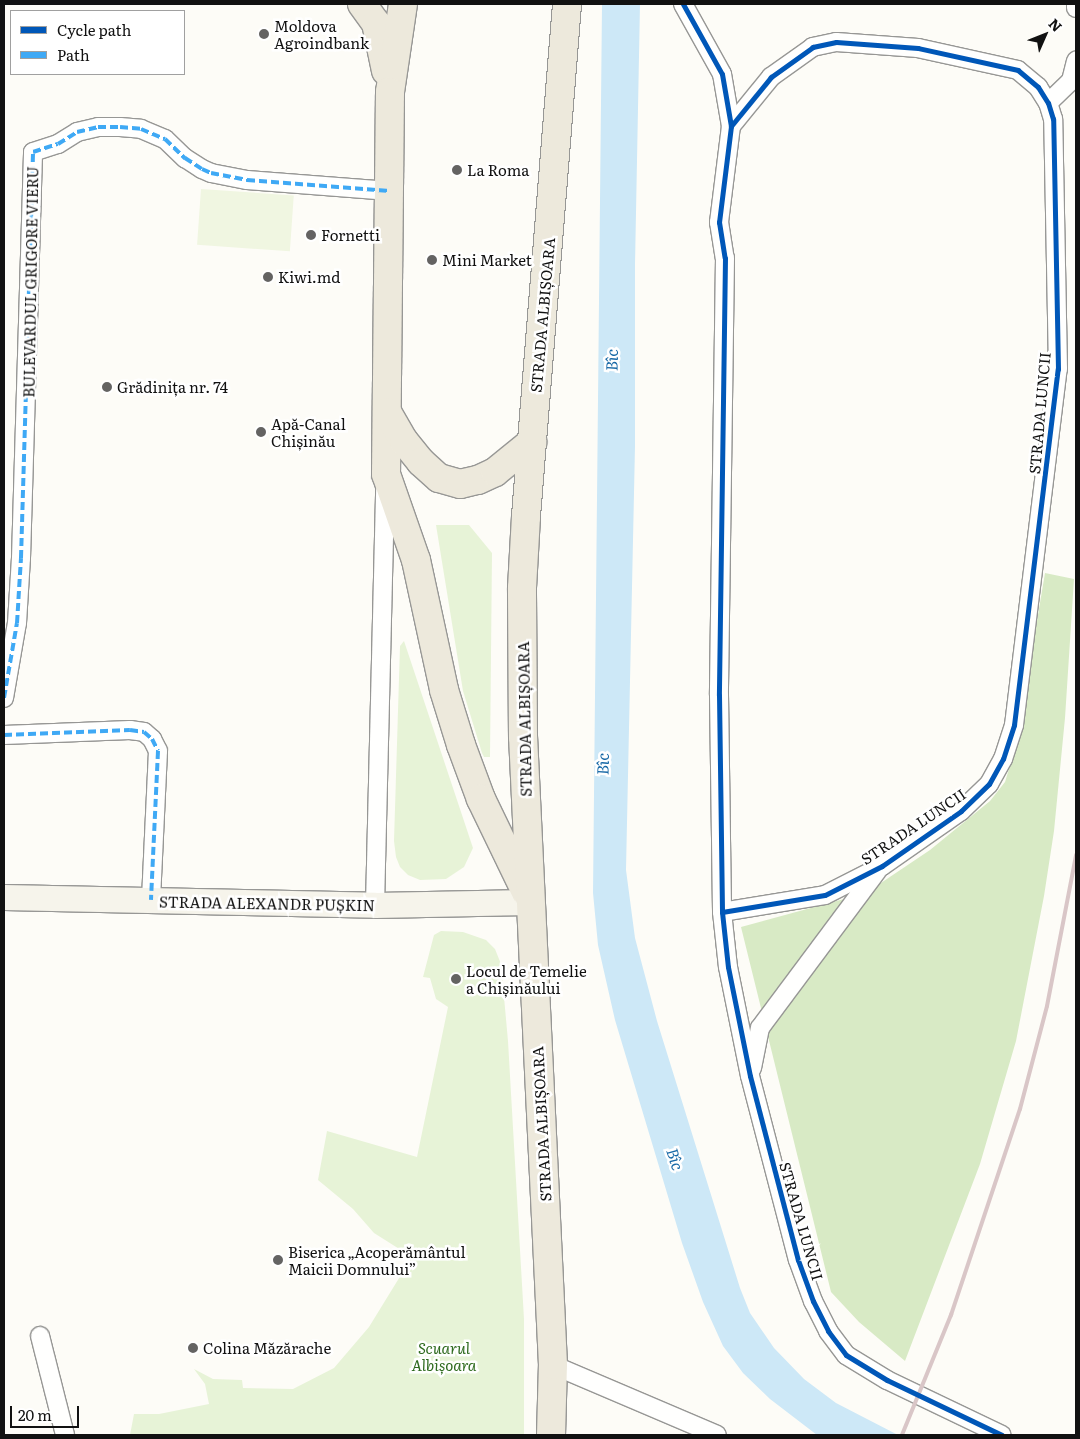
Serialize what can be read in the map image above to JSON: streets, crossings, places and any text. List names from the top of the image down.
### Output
{
  "streets": {
    "main road": ["STRADA ALBIȘOARA", "STRADA ALEXANDR PUȘKIN"],
    "street": ["BULEVARDUL GRIGORE VIERU", "STRADA LUNCII"]
  },
  "crossings": [
    ["STRADA ALBIȘOARA", "STRADA ALEXANDR PUȘKIN"]
  ],
  "water": ["Bîc"],
  "parks": ["Scuarul Albișoara"],
  "places": [
    "Moldova Agroindbank",
    "La Roma",
    "Fornetti",
    "Mini Market",
    "Kiwi.md",
    "Grădinița nr. 74",
    "Apă-Canal Chișinău",
    "Locul de Temelie a Chișinăului",
    "Biserica „Acoperământul Maicii Domnului”",
    "Colina Măzărache"
  ],
  "legend": ["Cycle path", "Path"],
  "scale_bar": "20 m",
  "north": "top right"
}
